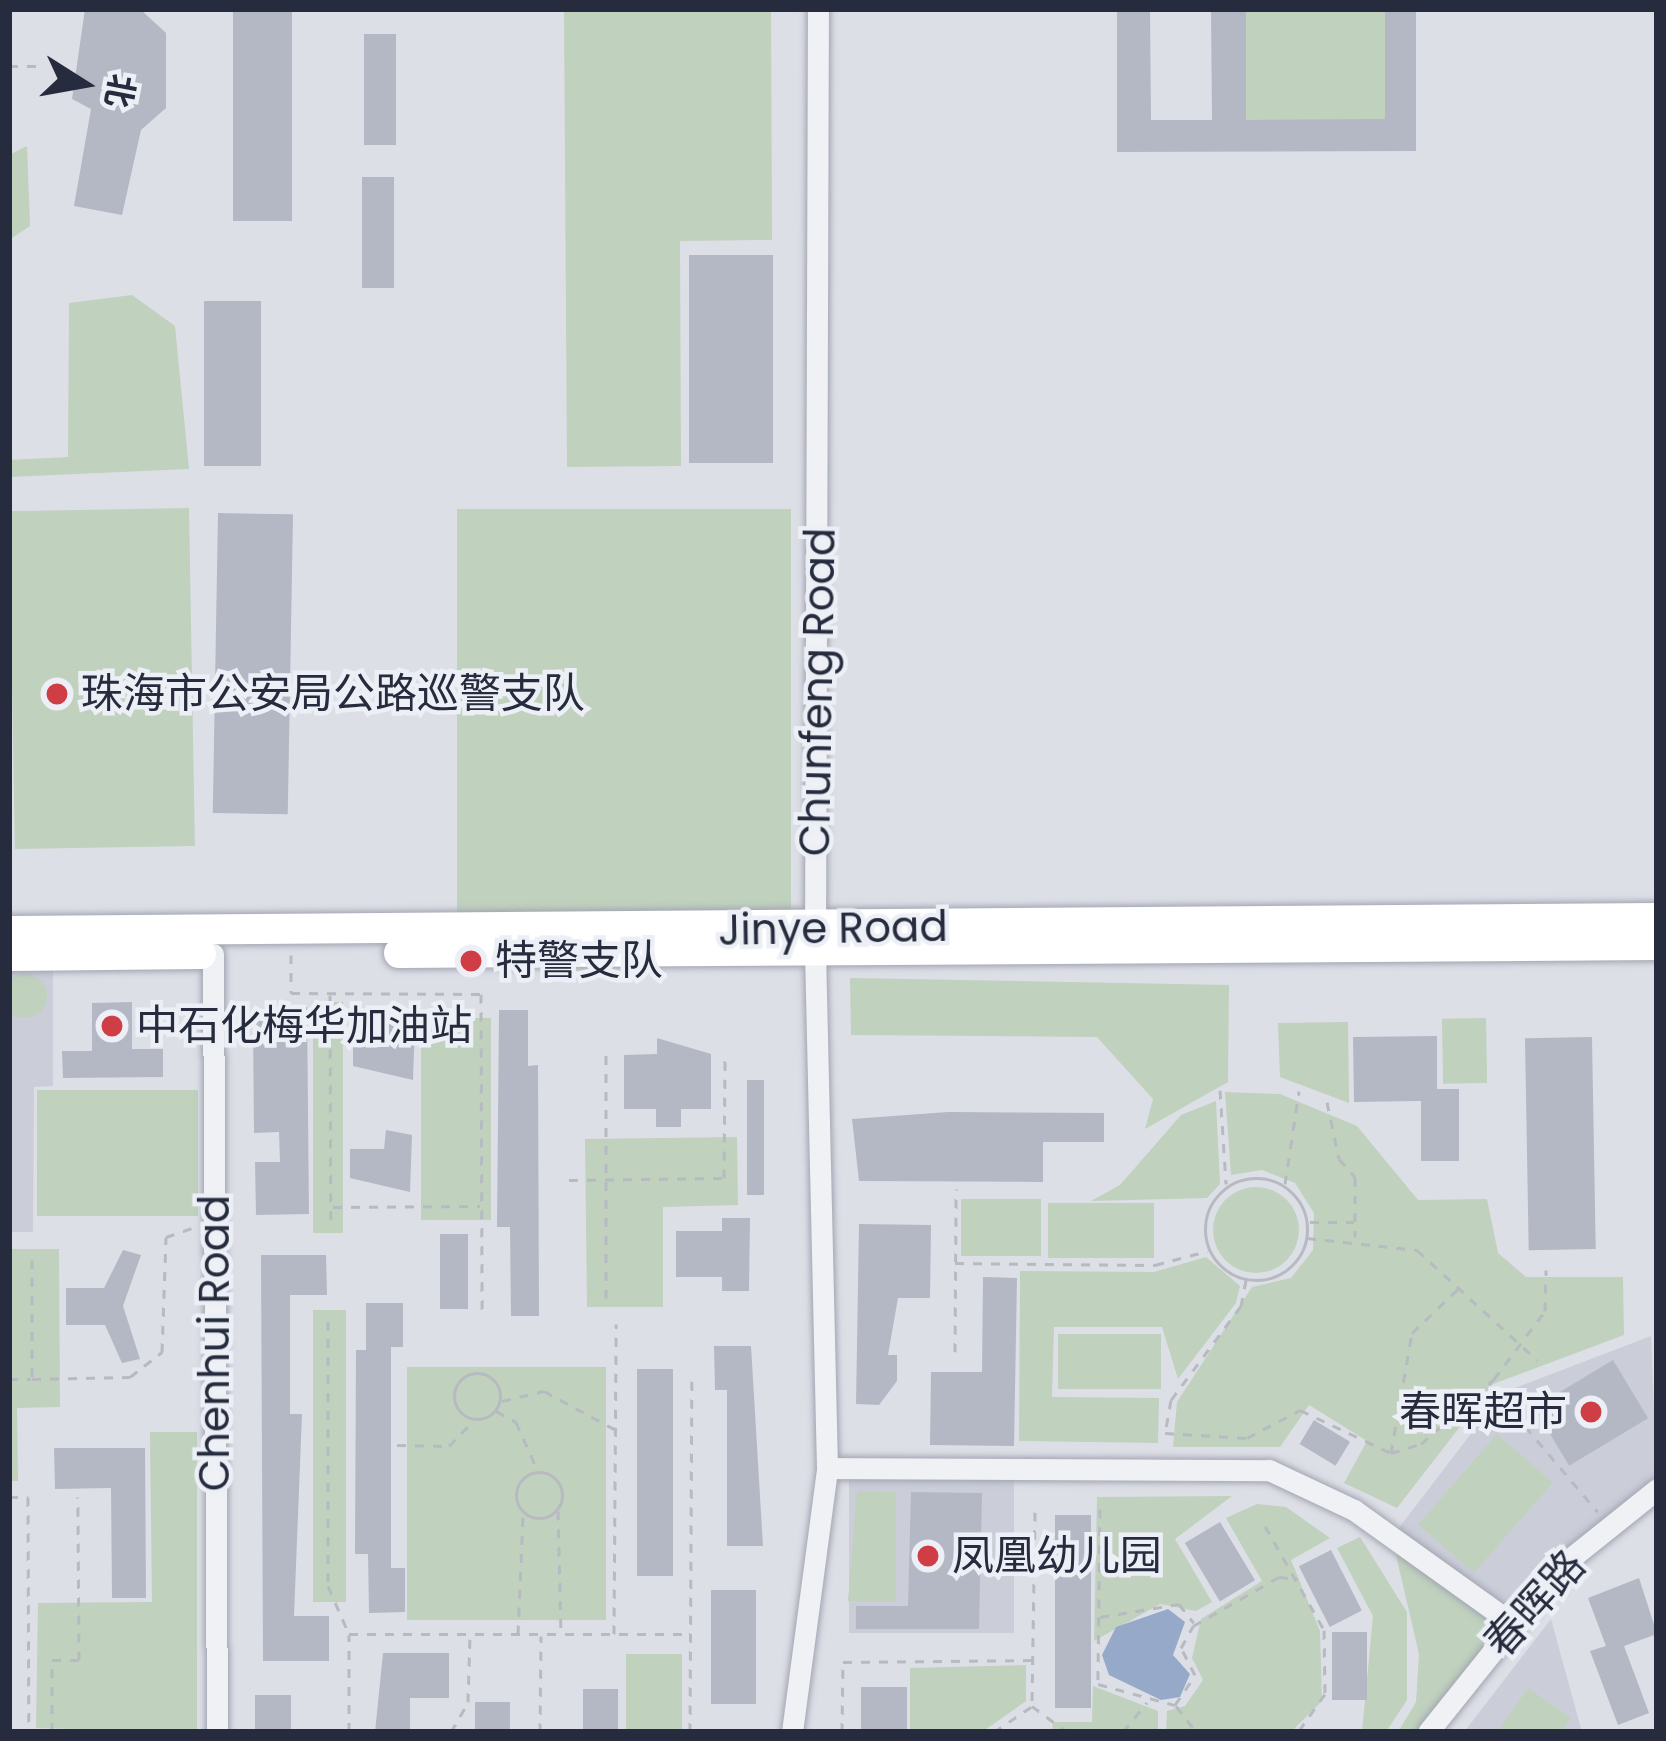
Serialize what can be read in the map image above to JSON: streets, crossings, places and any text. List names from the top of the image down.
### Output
{
  "streets": {
    "main road": ["Jinye Road"],
    "street": ["Chunfeng Road", "Chenhui Road", "春晖路"]
  },
  "crossings": [
    ["Chunfeng Road", "Jinye Road"],
    ["Jinye Road", "Chenhui Road"]
  ],
  "places": [
    "珠海市公安局公路巡警支队",
    "特警支队",
    "中石化梅华加油站",
    "春晖超市",
    "凤凰幼儿园"
  ],
  "north": "right"
}
